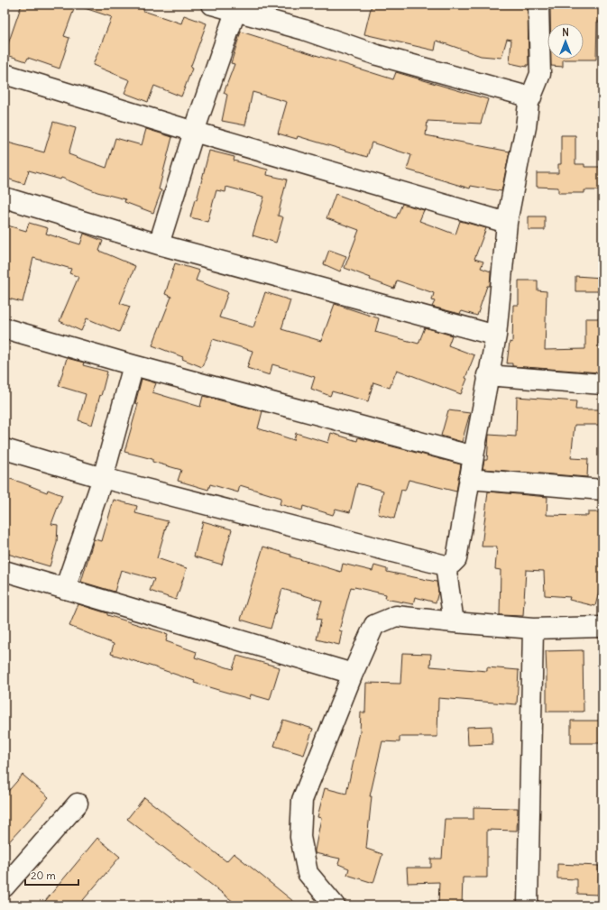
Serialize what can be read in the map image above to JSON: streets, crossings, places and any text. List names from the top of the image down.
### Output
{
  "scale_bar": "20 m",
  "north": "top"
}
